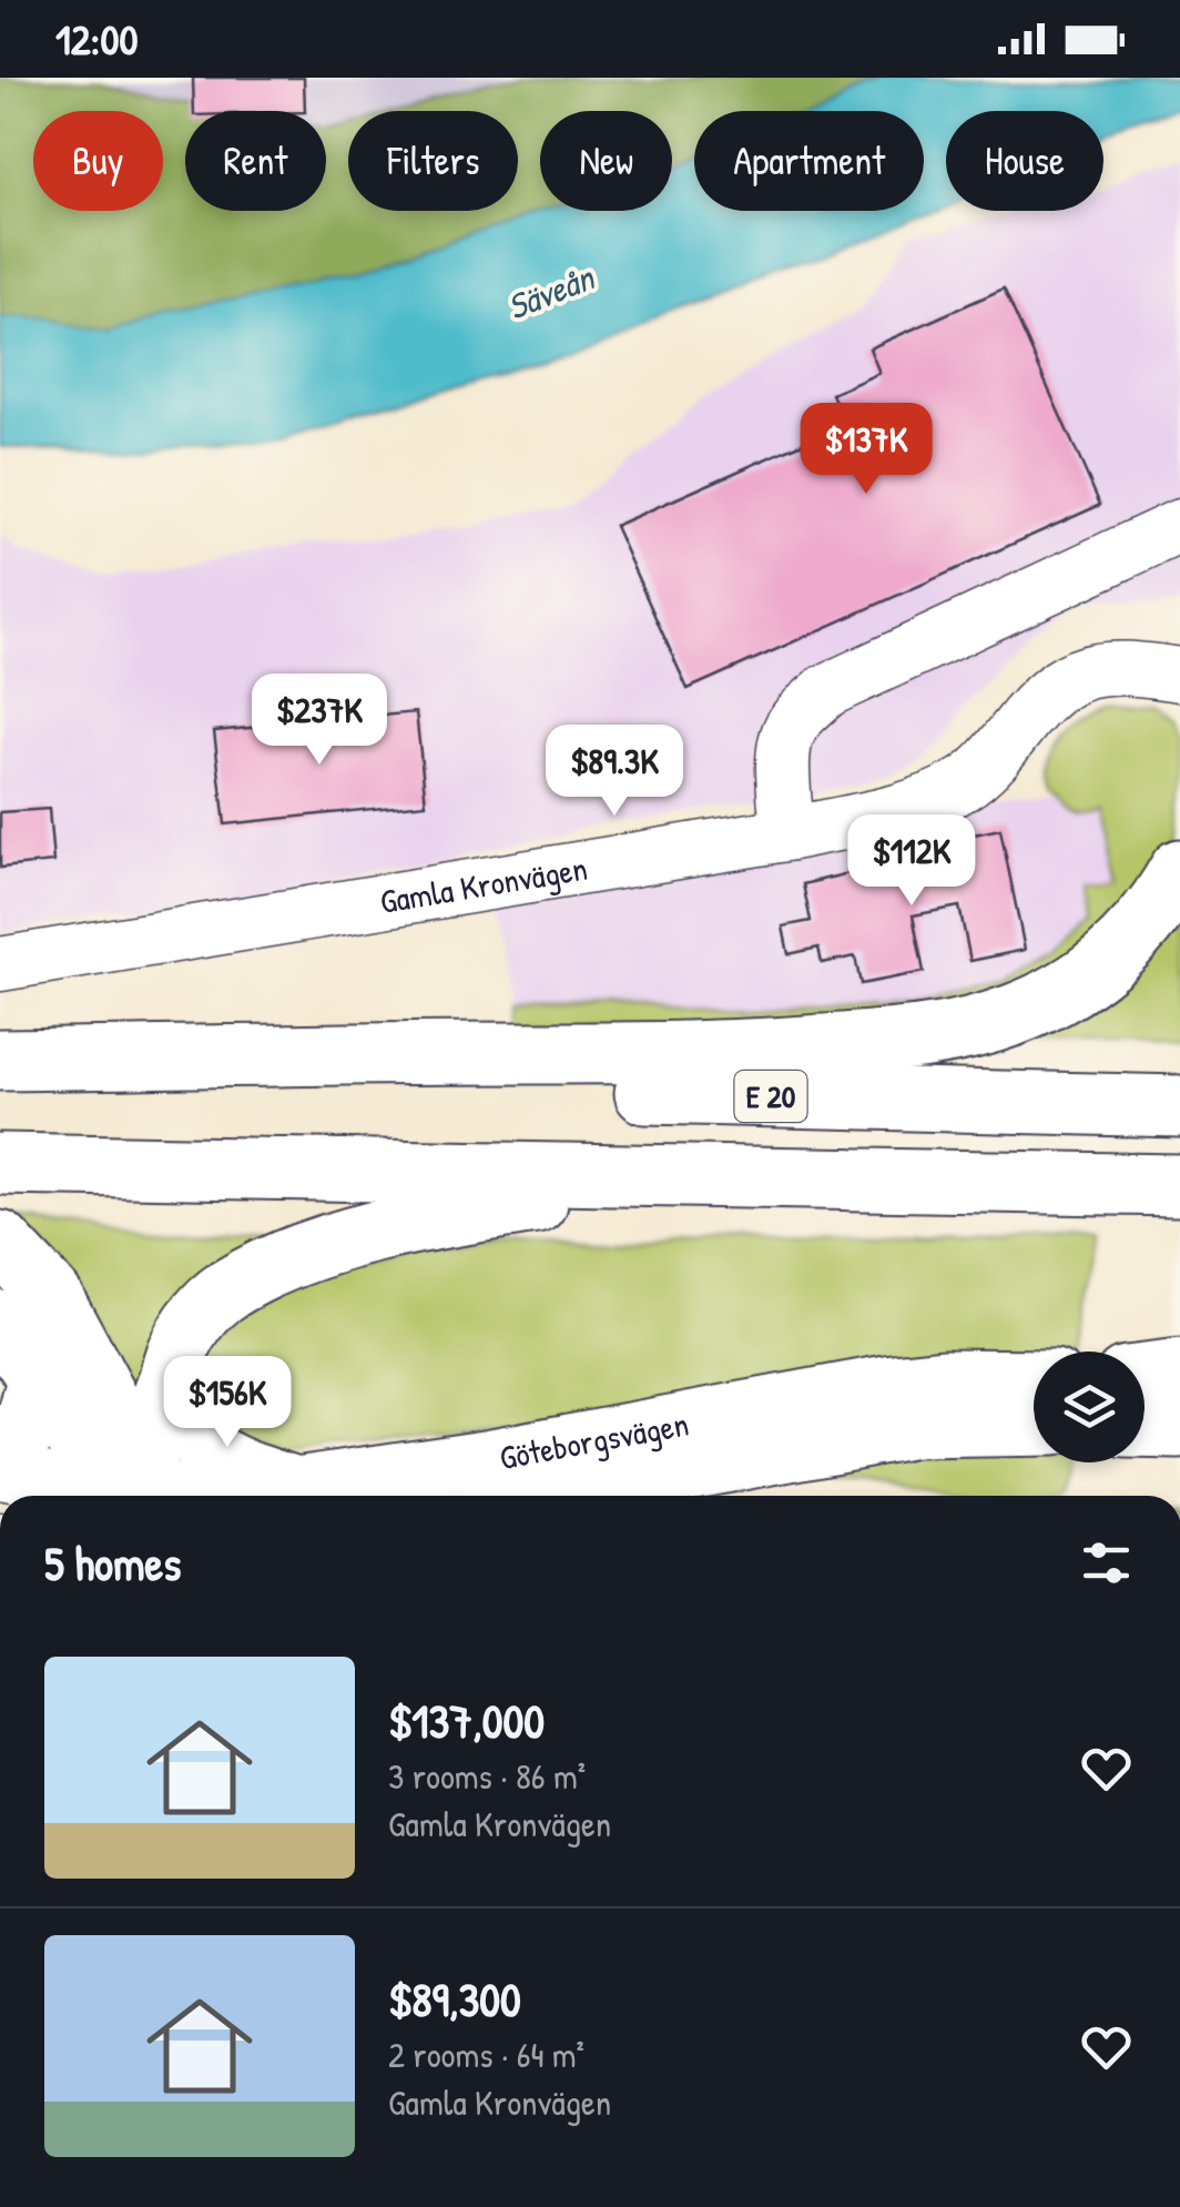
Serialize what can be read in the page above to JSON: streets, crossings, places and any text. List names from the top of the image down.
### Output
{
  "streets": {
    "main road": ["E 20", "Göteborgsvägen"],
    "street": ["Gamla Kronvägen"]
  },
  "water": ["Säveån"],
  "page": {
    "status": "12:00",
    "chip": [
      "Buy",
      "Rent",
      "Filters",
      "New",
      "Apartment",
      "House"
    ],
    "price": [
      "$137K",
      "$237K",
      "$89.3K",
      "$112K",
      "$156K"
    ],
    "heading": "5 homes",
    "list": [
      {
        "name": "$137,000",
        "note": "3 rooms · 86 m² · Gamla Kronvägen"
      },
      {
        "name": "$89,300",
        "note": "2 rooms · 64 m² · Gamla Kronvägen"
      }
    ]
  }
}
